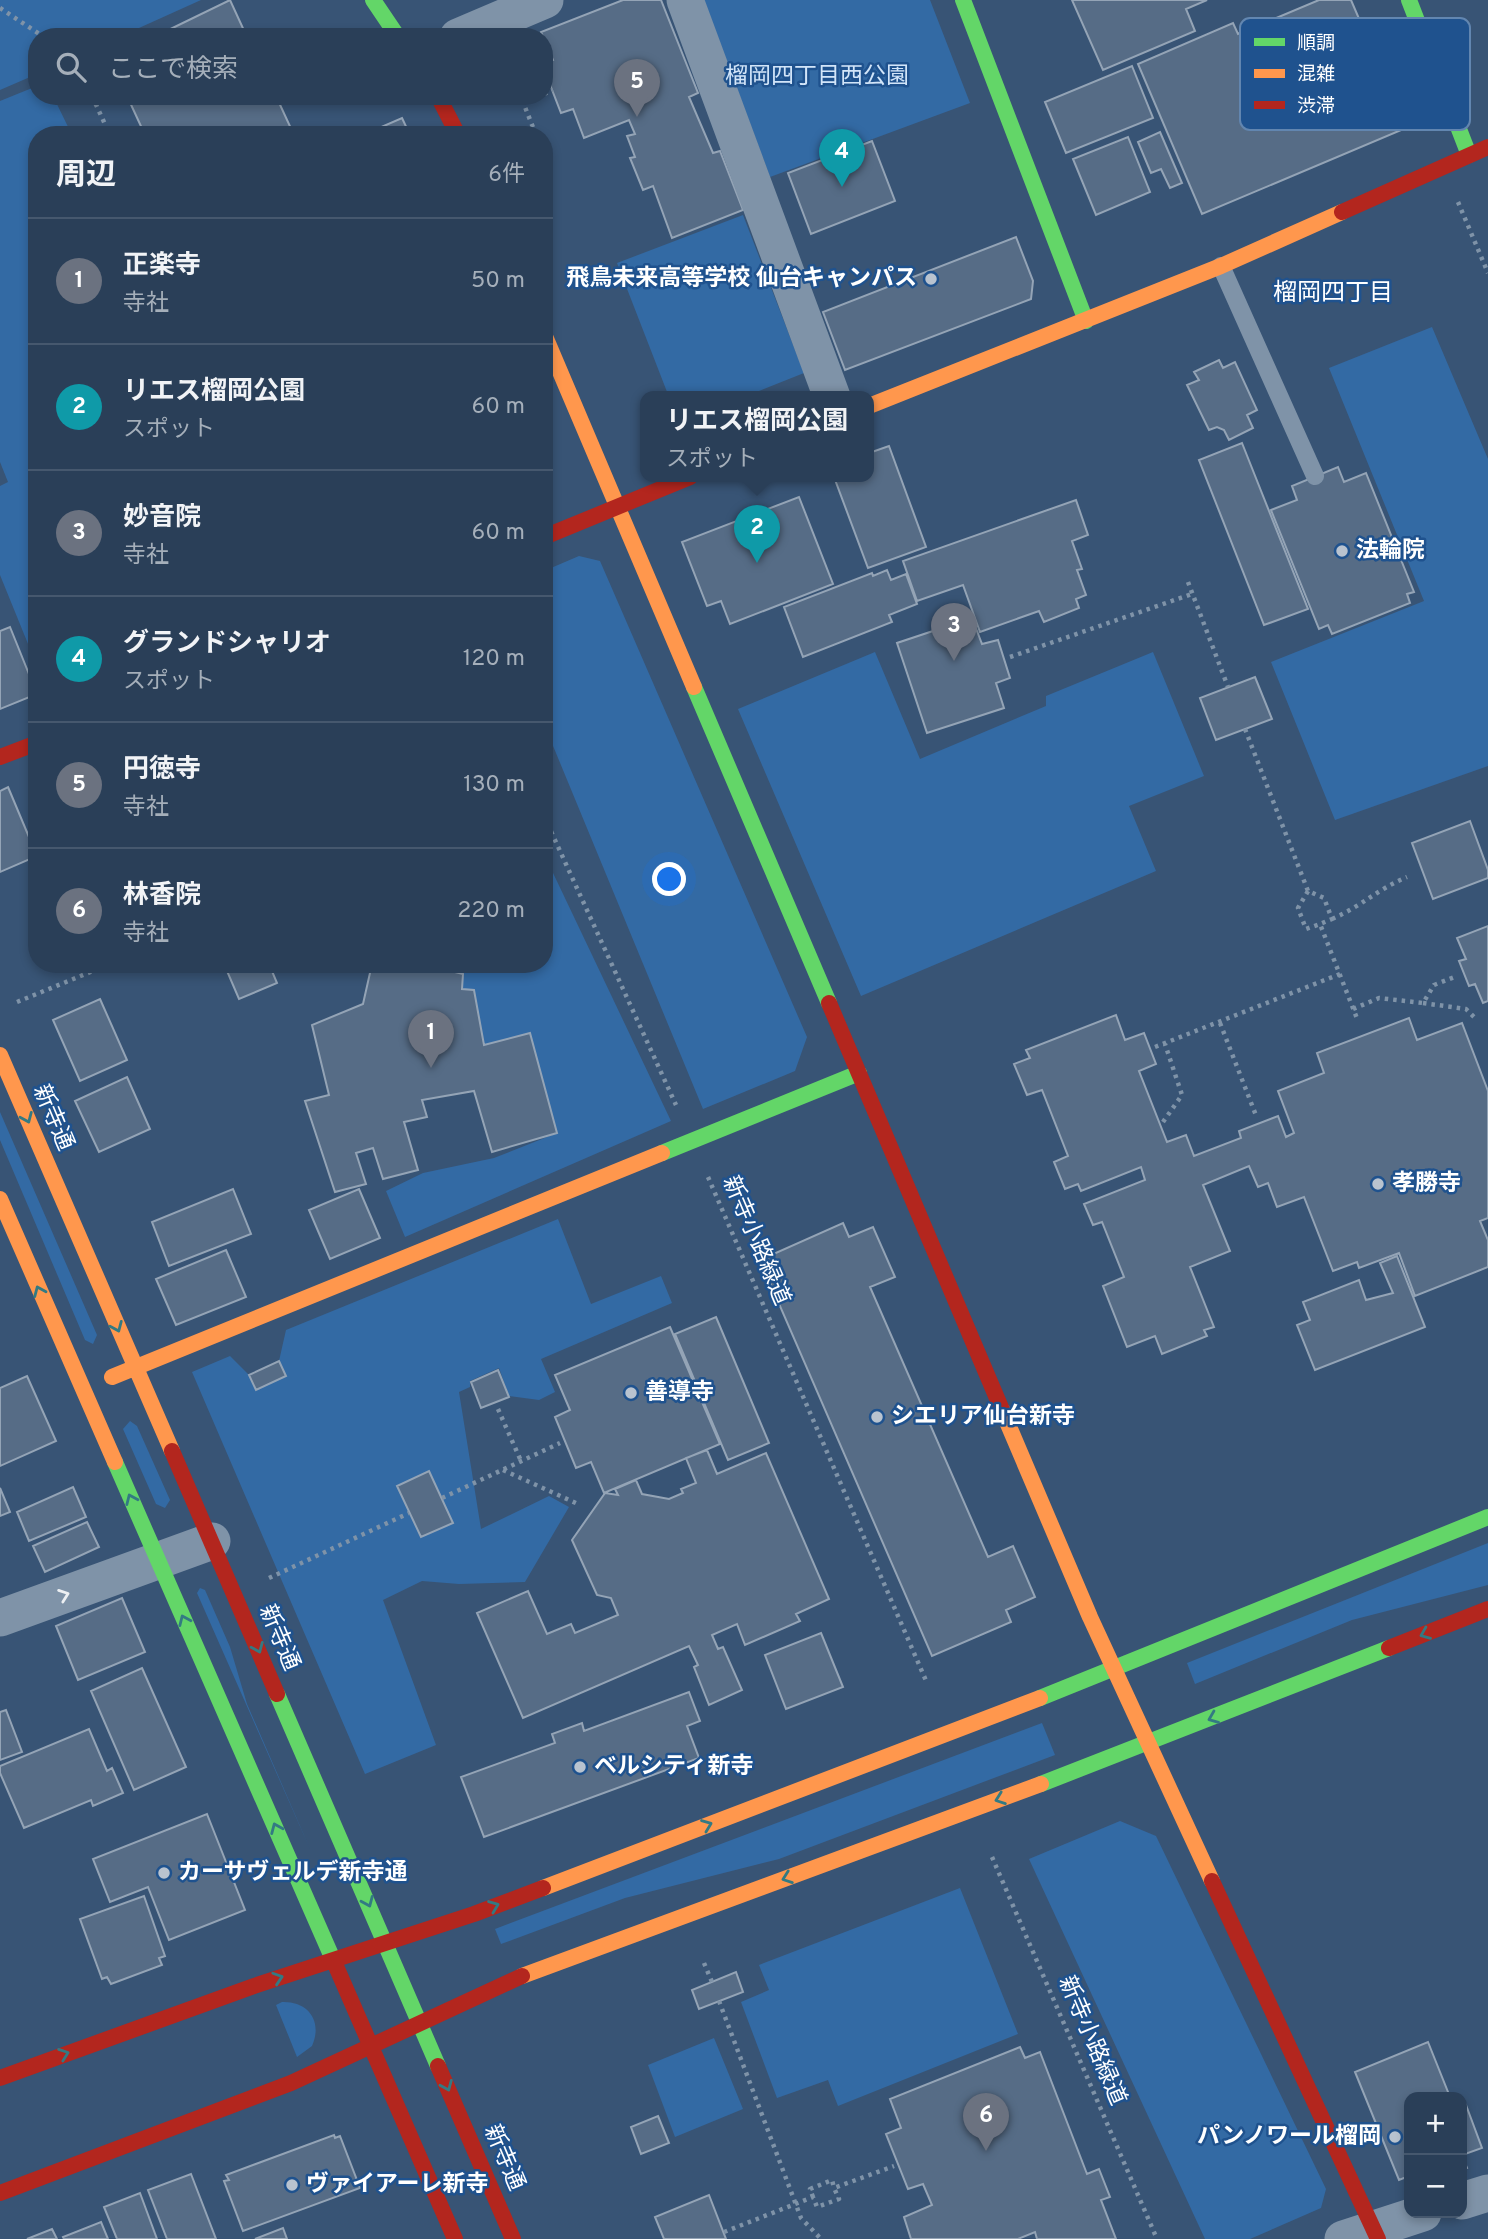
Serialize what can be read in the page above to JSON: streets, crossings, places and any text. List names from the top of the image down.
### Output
{
  "streets": {
    "street": ["新寺通"],
    "path": ["新寺小路緑道"]
  },
  "districts": ["榴岡四丁目"],
  "parks": ["榴岡四丁目西公園"],
  "places": [
    "飛鳥未来高等学校 仙台キャンパス",
    "法輪院",
    "孝勝寺",
    "善導寺",
    "シエリア仙台新寺",
    "ベルシティ新寺",
    "カーサヴェルデ新寺通",
    "パンノワール榴岡",
    "ヴァイアーレ新寺"
  ],
  "legend": ["順調", "混雑", "渋滞"],
  "page": {
    "search": "ここで検索",
    "pins": [
      "5",
      "4",
      "2",
      "3",
      "1",
      "6"
    ],
    "heading": ["周辺", "6件"],
    "list": [
      {
        "mark": "1",
        "name": "正楽寺",
        "note": "寺社",
        "value": "50 m"
      },
      {
        "mark": "2",
        "name": "リエス榴岡公園",
        "note": "スポット",
        "value": "60 m"
      },
      {
        "mark": "3",
        "name": "妙音院",
        "note": "寺社",
        "value": "60 m"
      },
      {
        "mark": "4",
        "name": "グランドシャリオ",
        "note": "スポット",
        "value": "120 m"
      },
      {
        "mark": "5",
        "name": "円徳寺",
        "note": "寺社",
        "value": "130 m"
      },
      {
        "mark": "6",
        "name": "林香院",
        "note": "寺社",
        "value": "220 m"
      }
    ],
    "popup": ["リエス榴岡公園", "スポット"],
    "map_buttons": ["+", "−"]
  }
}
